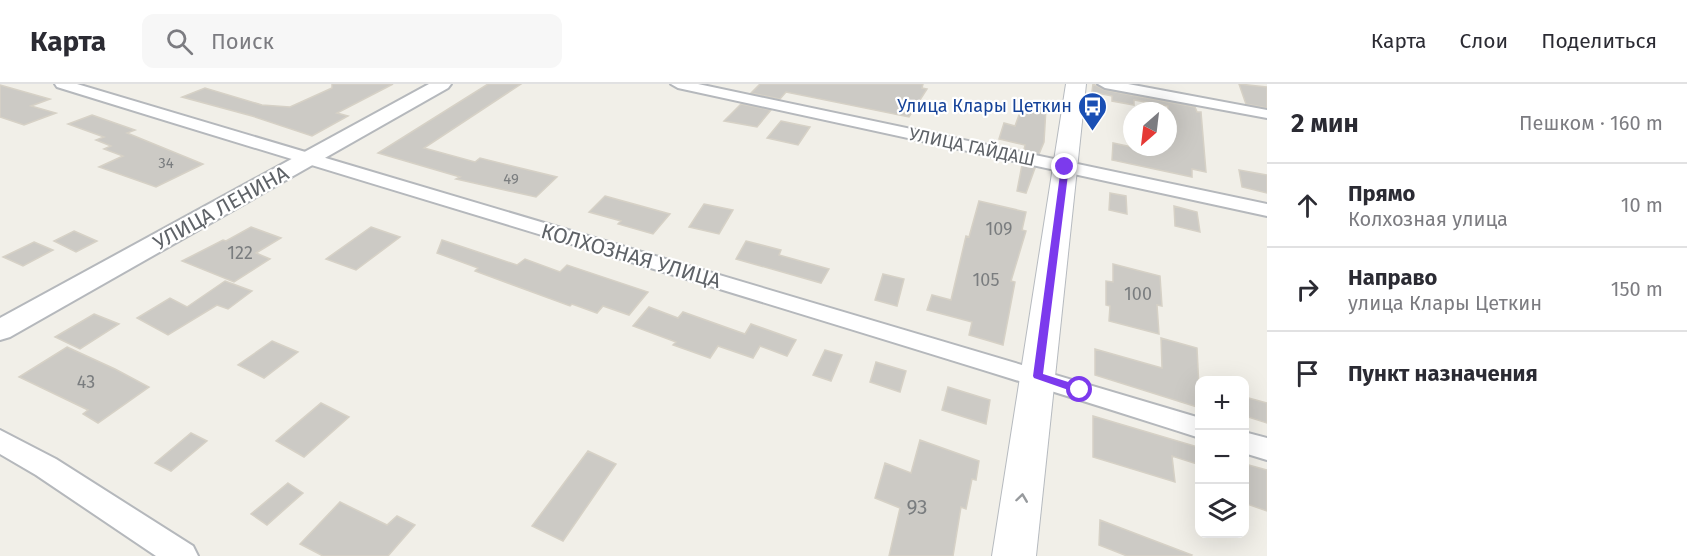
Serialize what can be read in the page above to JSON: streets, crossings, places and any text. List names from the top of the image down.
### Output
{
  "streets": {
    "street": ["УЛИЦА ГАЙДАШ", "УЛИЦА ЛЕНИНА", "КОЛХОЗНАЯ УЛИЦА"]
  },
  "crossings": [
    ["УЛИЦА ЛЕНИНА", "КОЛХОЗНАЯ УЛИЦА"]
  ],
  "places": {
    "bus stop": ["Улица Клары Цеткин"]
  },
  "house_numbers": [
    "34",
    "49",
    "109",
    "122",
    "105",
    "100",
    "43",
    "93"
  ],
  "north": "bottom left",
  "page": {
    "header": "Карта",
    "search": "Поиск",
    "nav": ["Карта", "Слои", "Поделиться"],
    "heading": ["2 мин", "Пешком · 160 m"],
    "list": [
      ["Прямо", "Колхозная улица", "10 m"],
      ["Направо", "улица Клары Цеткин", "150 m"],
      "Пункт назначения"
    ],
    "map_buttons": ["+", "−"]
  }
}
